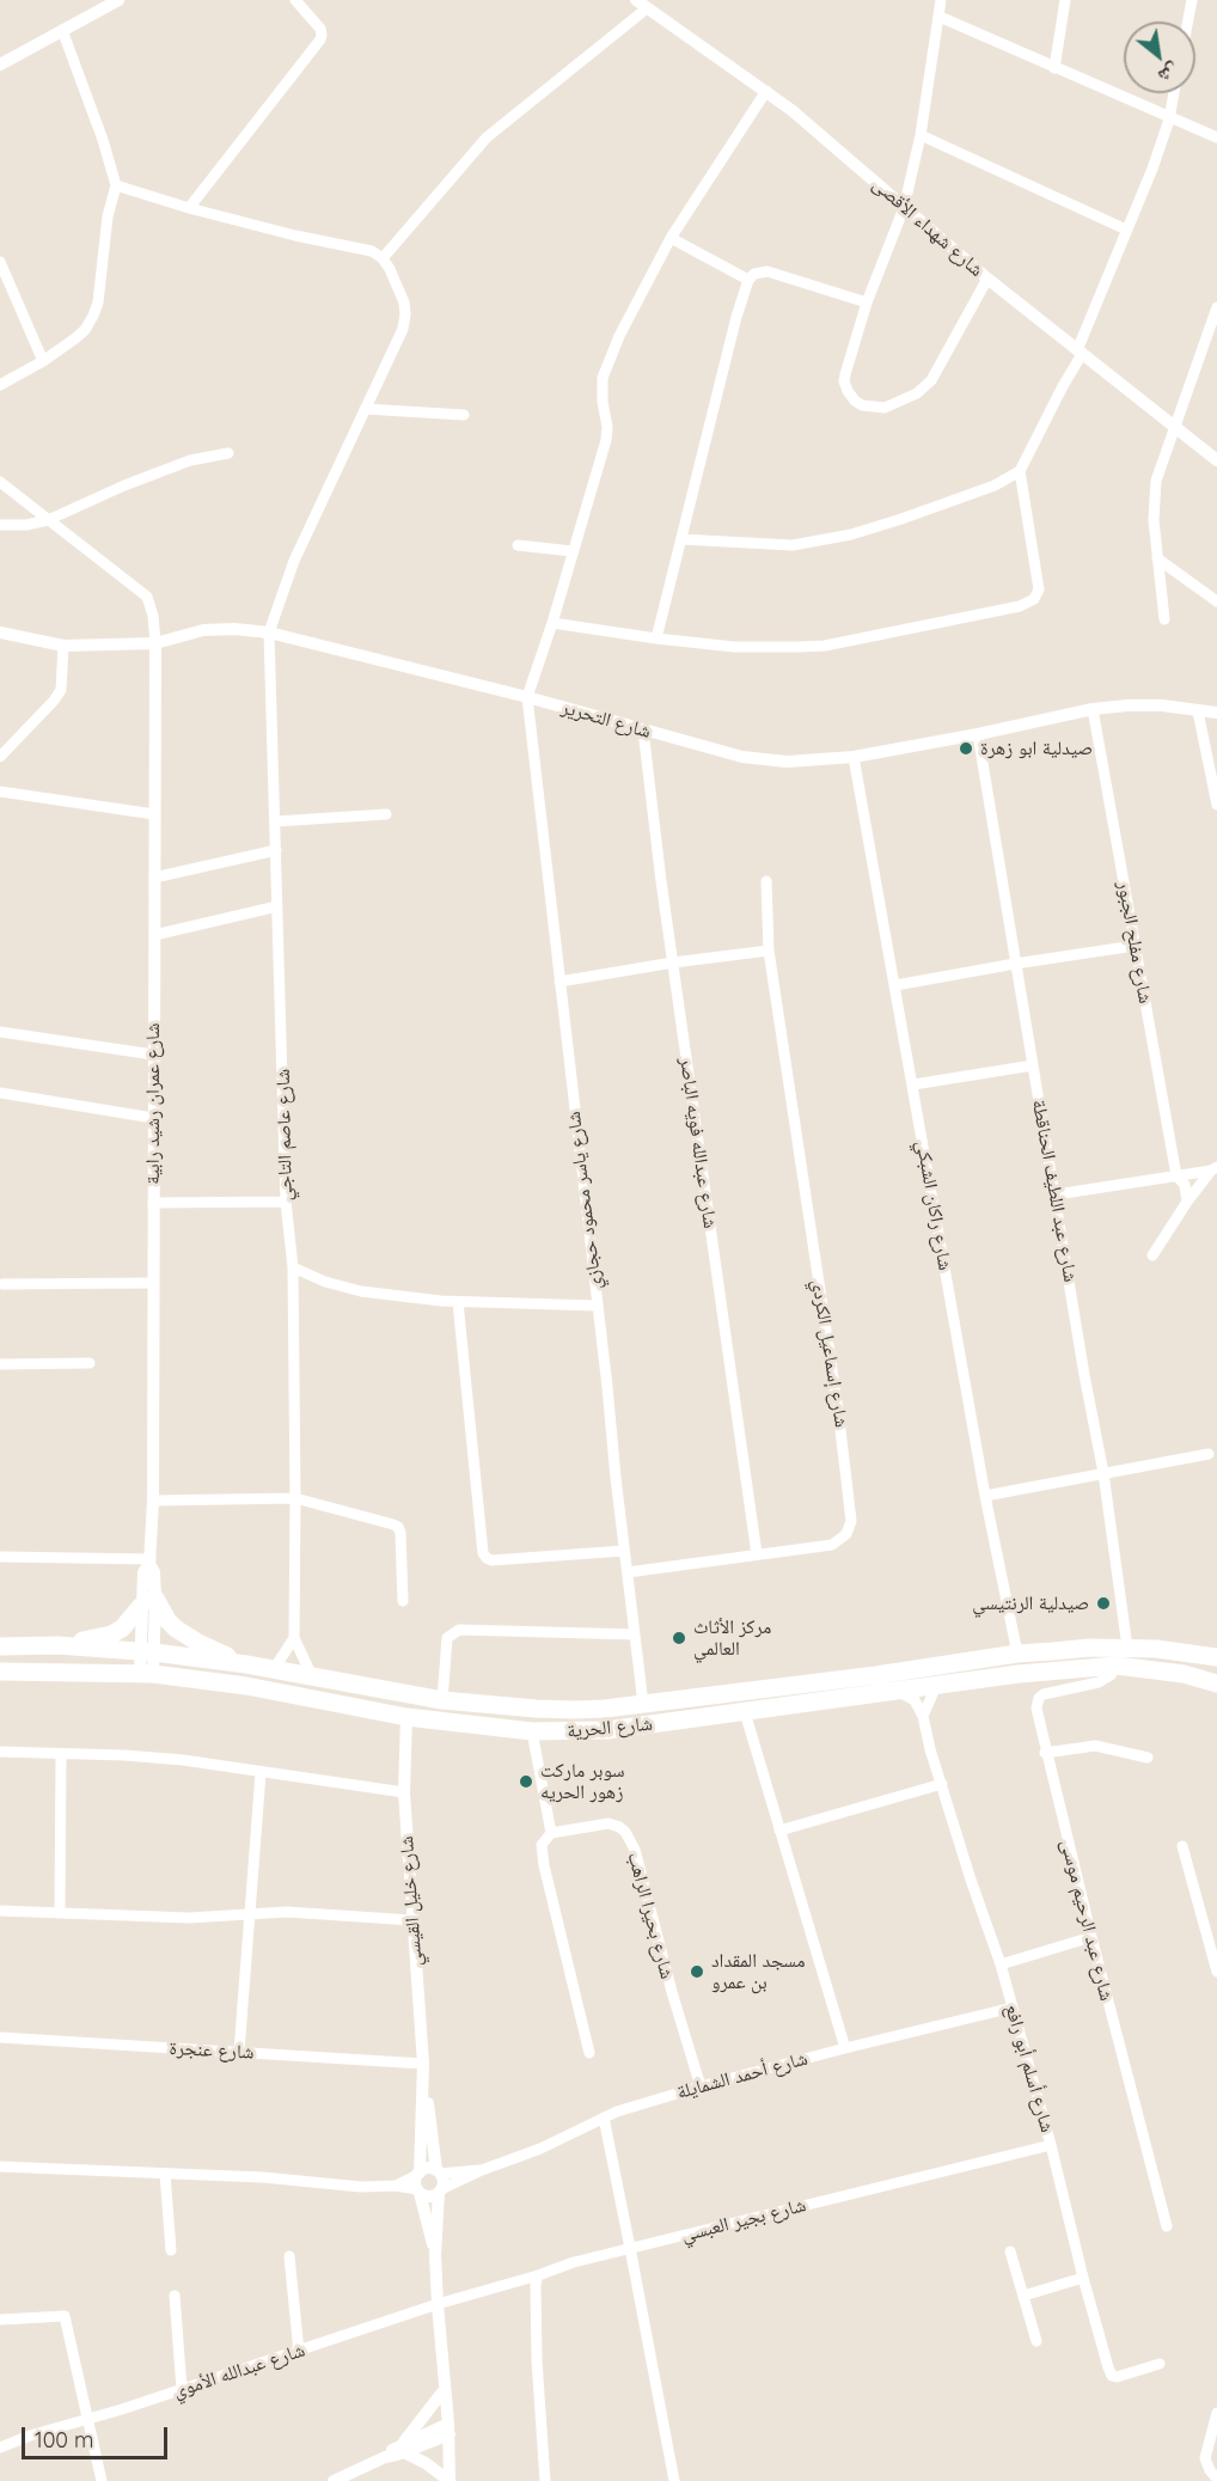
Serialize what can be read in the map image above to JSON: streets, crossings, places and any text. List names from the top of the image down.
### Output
{
  "streets": {
    "highway": ["شارع الحرية"],
    "street": [
      "شارع شهداء الأقصى",
      "شارع التحرير",
      "شارع مفلح الجبور",
      "شارع عمران رشيد رابية",
      "شارع عاصم التاجي",
      "شارع عبدالله فويه الباصر",
      "شارع عبد اللطيف الحناقطة",
      "شارع ياسر محمود حجازي",
      "شارع راكان الشبكي",
      "شارع إسماعيل الكردي",
      "شارع خليل القيسي",
      "شارع بحيرا الراهب",
      "شارع عبد الرحيم موسى",
      "شارع عنجرة",
      "شارع أسلم أبو رافع",
      "شارع أحمد الشمايلة",
      "شارع بجير العبسي",
      "شارع عبدالله الأموي"
    ]
  },
  "crossings": [
    ["شارع التحرير", "شارع مفلح الجبور"],
    ["شارع التحرير", "شارع عمران رشيد رابية"],
    ["شارع التحرير", "شارع عاصم التاجي"],
    ["شارع التحرير", "شارع عبدالله فويه الباصر"],
    ["شارع التحرير", "شارع عبد اللطيف الحناقطة"],
    ["شارع التحرير", "شارع ياسر محمود حجازي"],
    ["شارع التحرير", "شارع راكان الشبكي"],
    ["شارع عمران رشيد رابية", "شارع الحرية"],
    ["شارع عاصم التاجي", "شارع الحرية"],
    ["شارع عبدالله فويه الباصر", "شارع إسماعيل الكردي"],
    ["شارع عبد اللطيف الحناقطة", "شارع الحرية"],
    ["شارع ياسر محمود حجازي", "شارع إسماعيل الكردي"],
    ["شارع ياسر محمود حجازي", "شارع الحرية"],
    ["شارع راكان الشبكي", "شارع الحرية"],
    ["شارع الحرية", "شارع خليل القيسي"],
    ["شارع الحرية", "شارع عبد الرحيم موسى"],
    ["شارع الحرية", "شارع أسلم أبو رافع"],
    ["شارع خليل القيسي", "شارع عنجرة"],
    ["شارع خليل القيسي", "شارع أحمد الشمايلة"],
    ["شارع بحيرا الراهب", "شارع أحمد الشمايلة"],
    ["شارع أسلم أبو رافع", "شارع أحمد الشمايلة"],
    ["شارع أسلم أبو رافع", "شارع بجير العبسي"],
    ["شارع بجير العبسي", "شارع عبدالله الأموي"]
  ],
  "places": [
    "صيدلية ابو زهرة",
    "صيدلية الرنتيسي",
    "مركز الأثاث العالمي",
    "سوبر ماركت زهور الحريه",
    "مسجد المقداد بن عمرو"
  ],
  "scale_bar": "100 m",
  "north": "bottom right"
}
